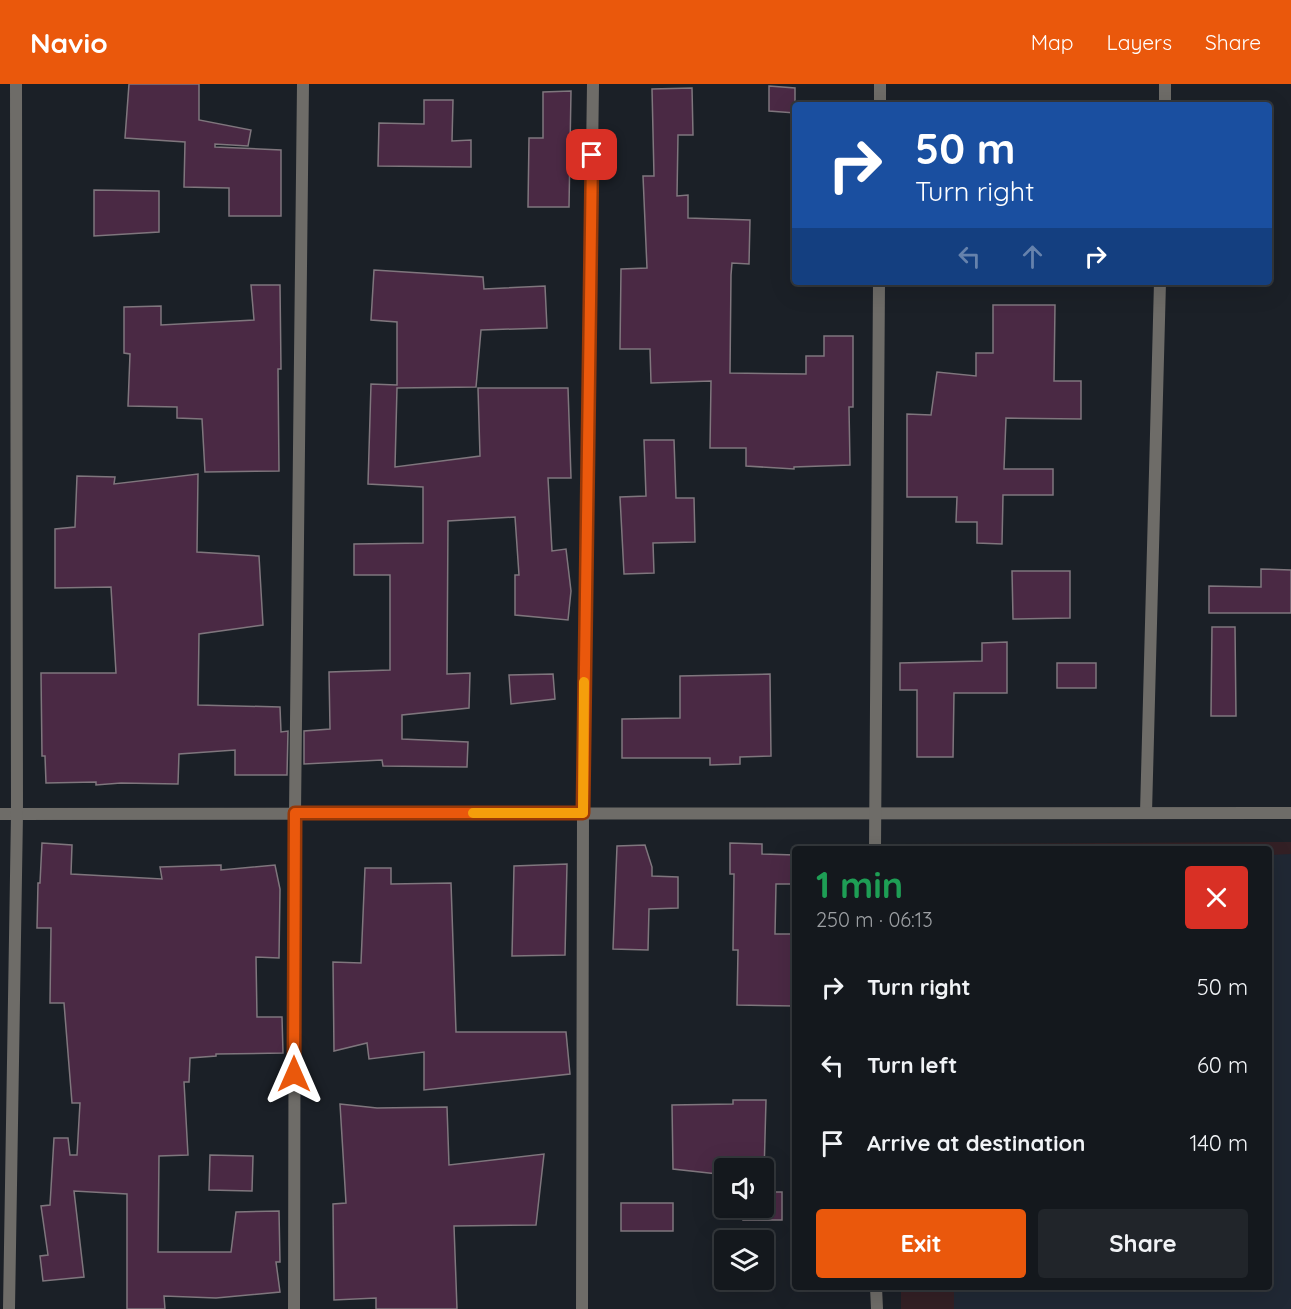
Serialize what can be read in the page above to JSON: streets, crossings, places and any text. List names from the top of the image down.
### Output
{
  "page": {
    "header": "Navio",
    "nav": ["Map", "Layers", "Share"],
    "turn": ["50 m", "Turn right"],
    "heading": ["1 min", "250 m · 06:13"],
    "list": [
      {
        "name": "Turn right",
        "value": "50 m"
      },
      {
        "name": "Turn left",
        "value": "60 m"
      },
      {
        "name": "Arrive at destination",
        "value": "140 m"
      }
    ],
    "buttons": ["Exit", "Share"]
  }
}
